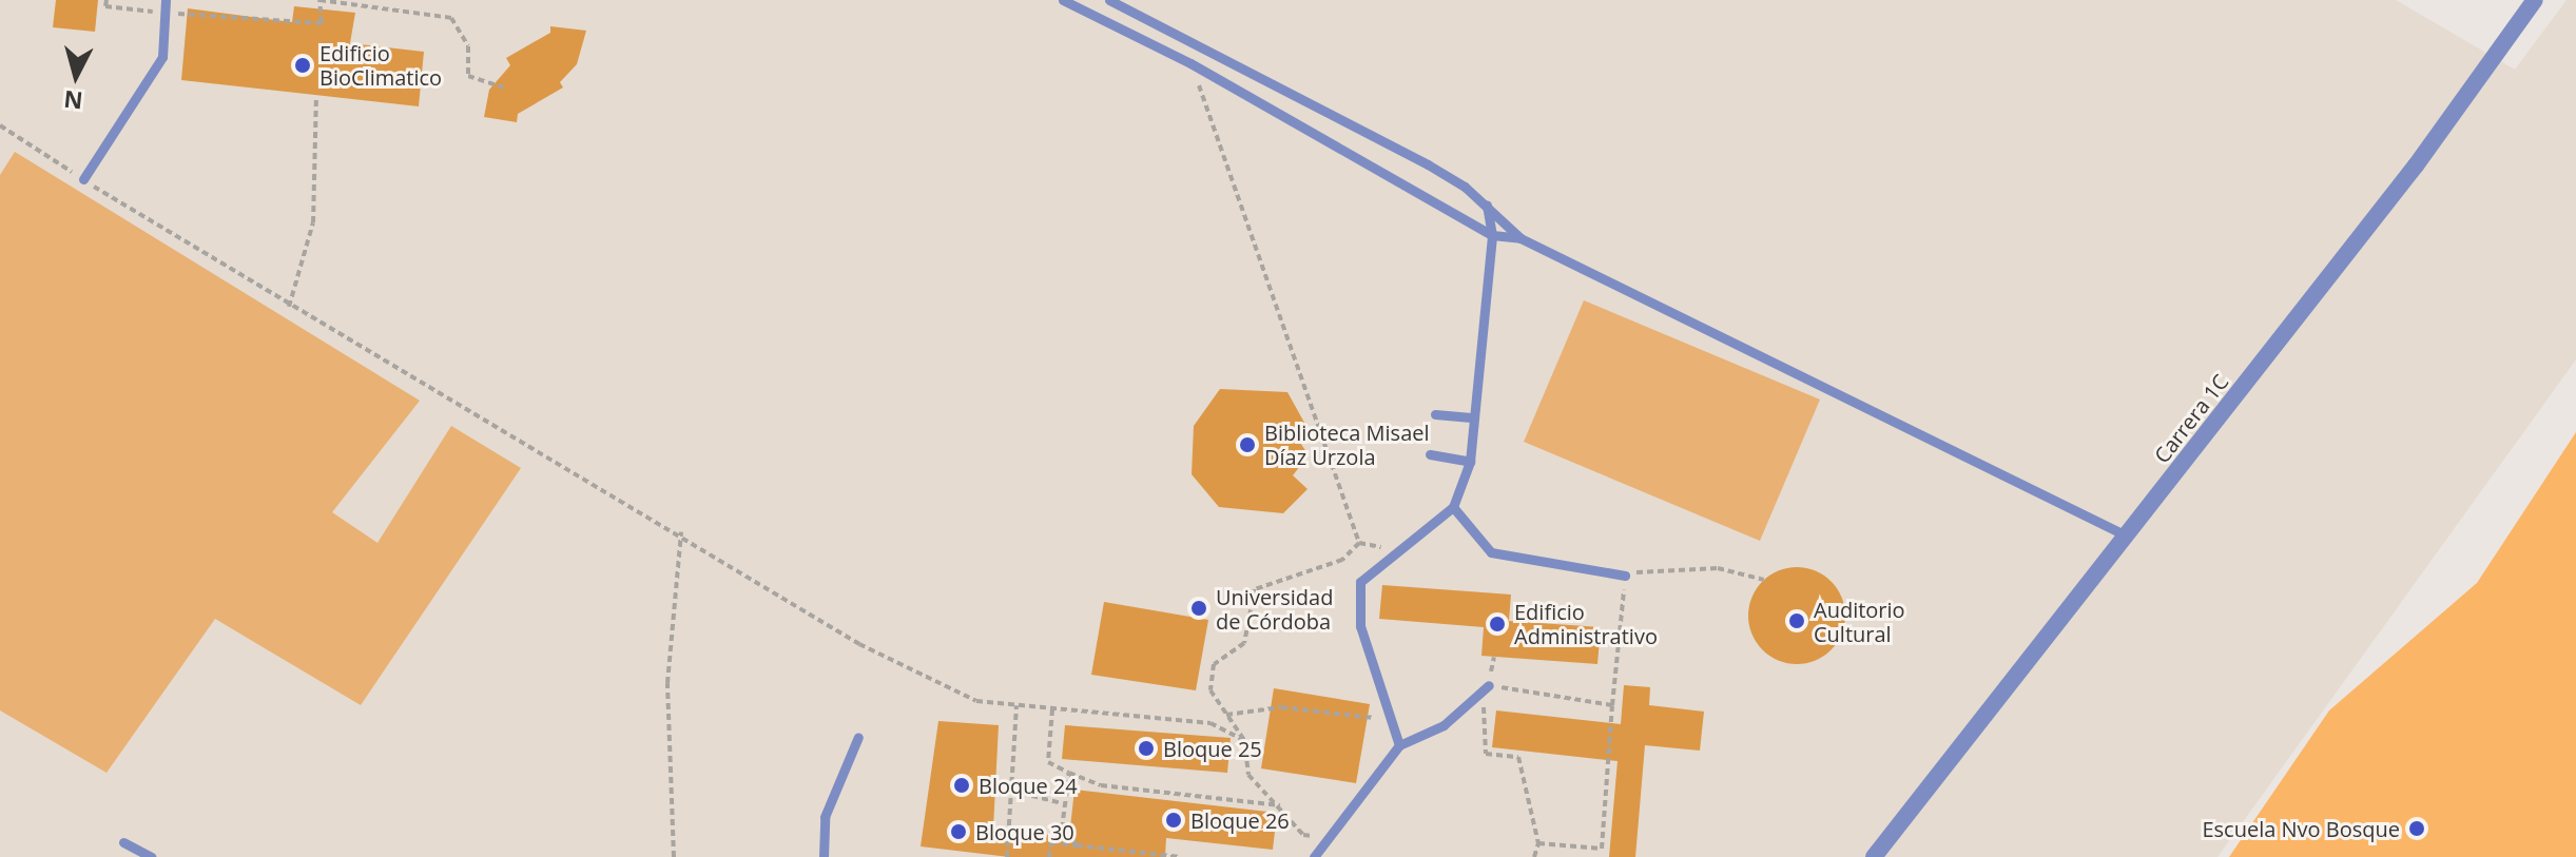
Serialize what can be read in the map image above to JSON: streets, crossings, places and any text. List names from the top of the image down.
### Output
{
  "streets": {
    "street": ["Carrera 1C"]
  },
  "places": [
    "Edificio BioClimatico",
    "Biblioteca Misael Díaz Urzola",
    "Universidad de Córdoba",
    "Auditorio Cultural",
    "Edificio Administrativo",
    "Bloque 25",
    "Bloque 24",
    "Bloque 26",
    "Escuela Nvo Bosque",
    "Bloque 30"
  ],
  "north": "bottom"
}
